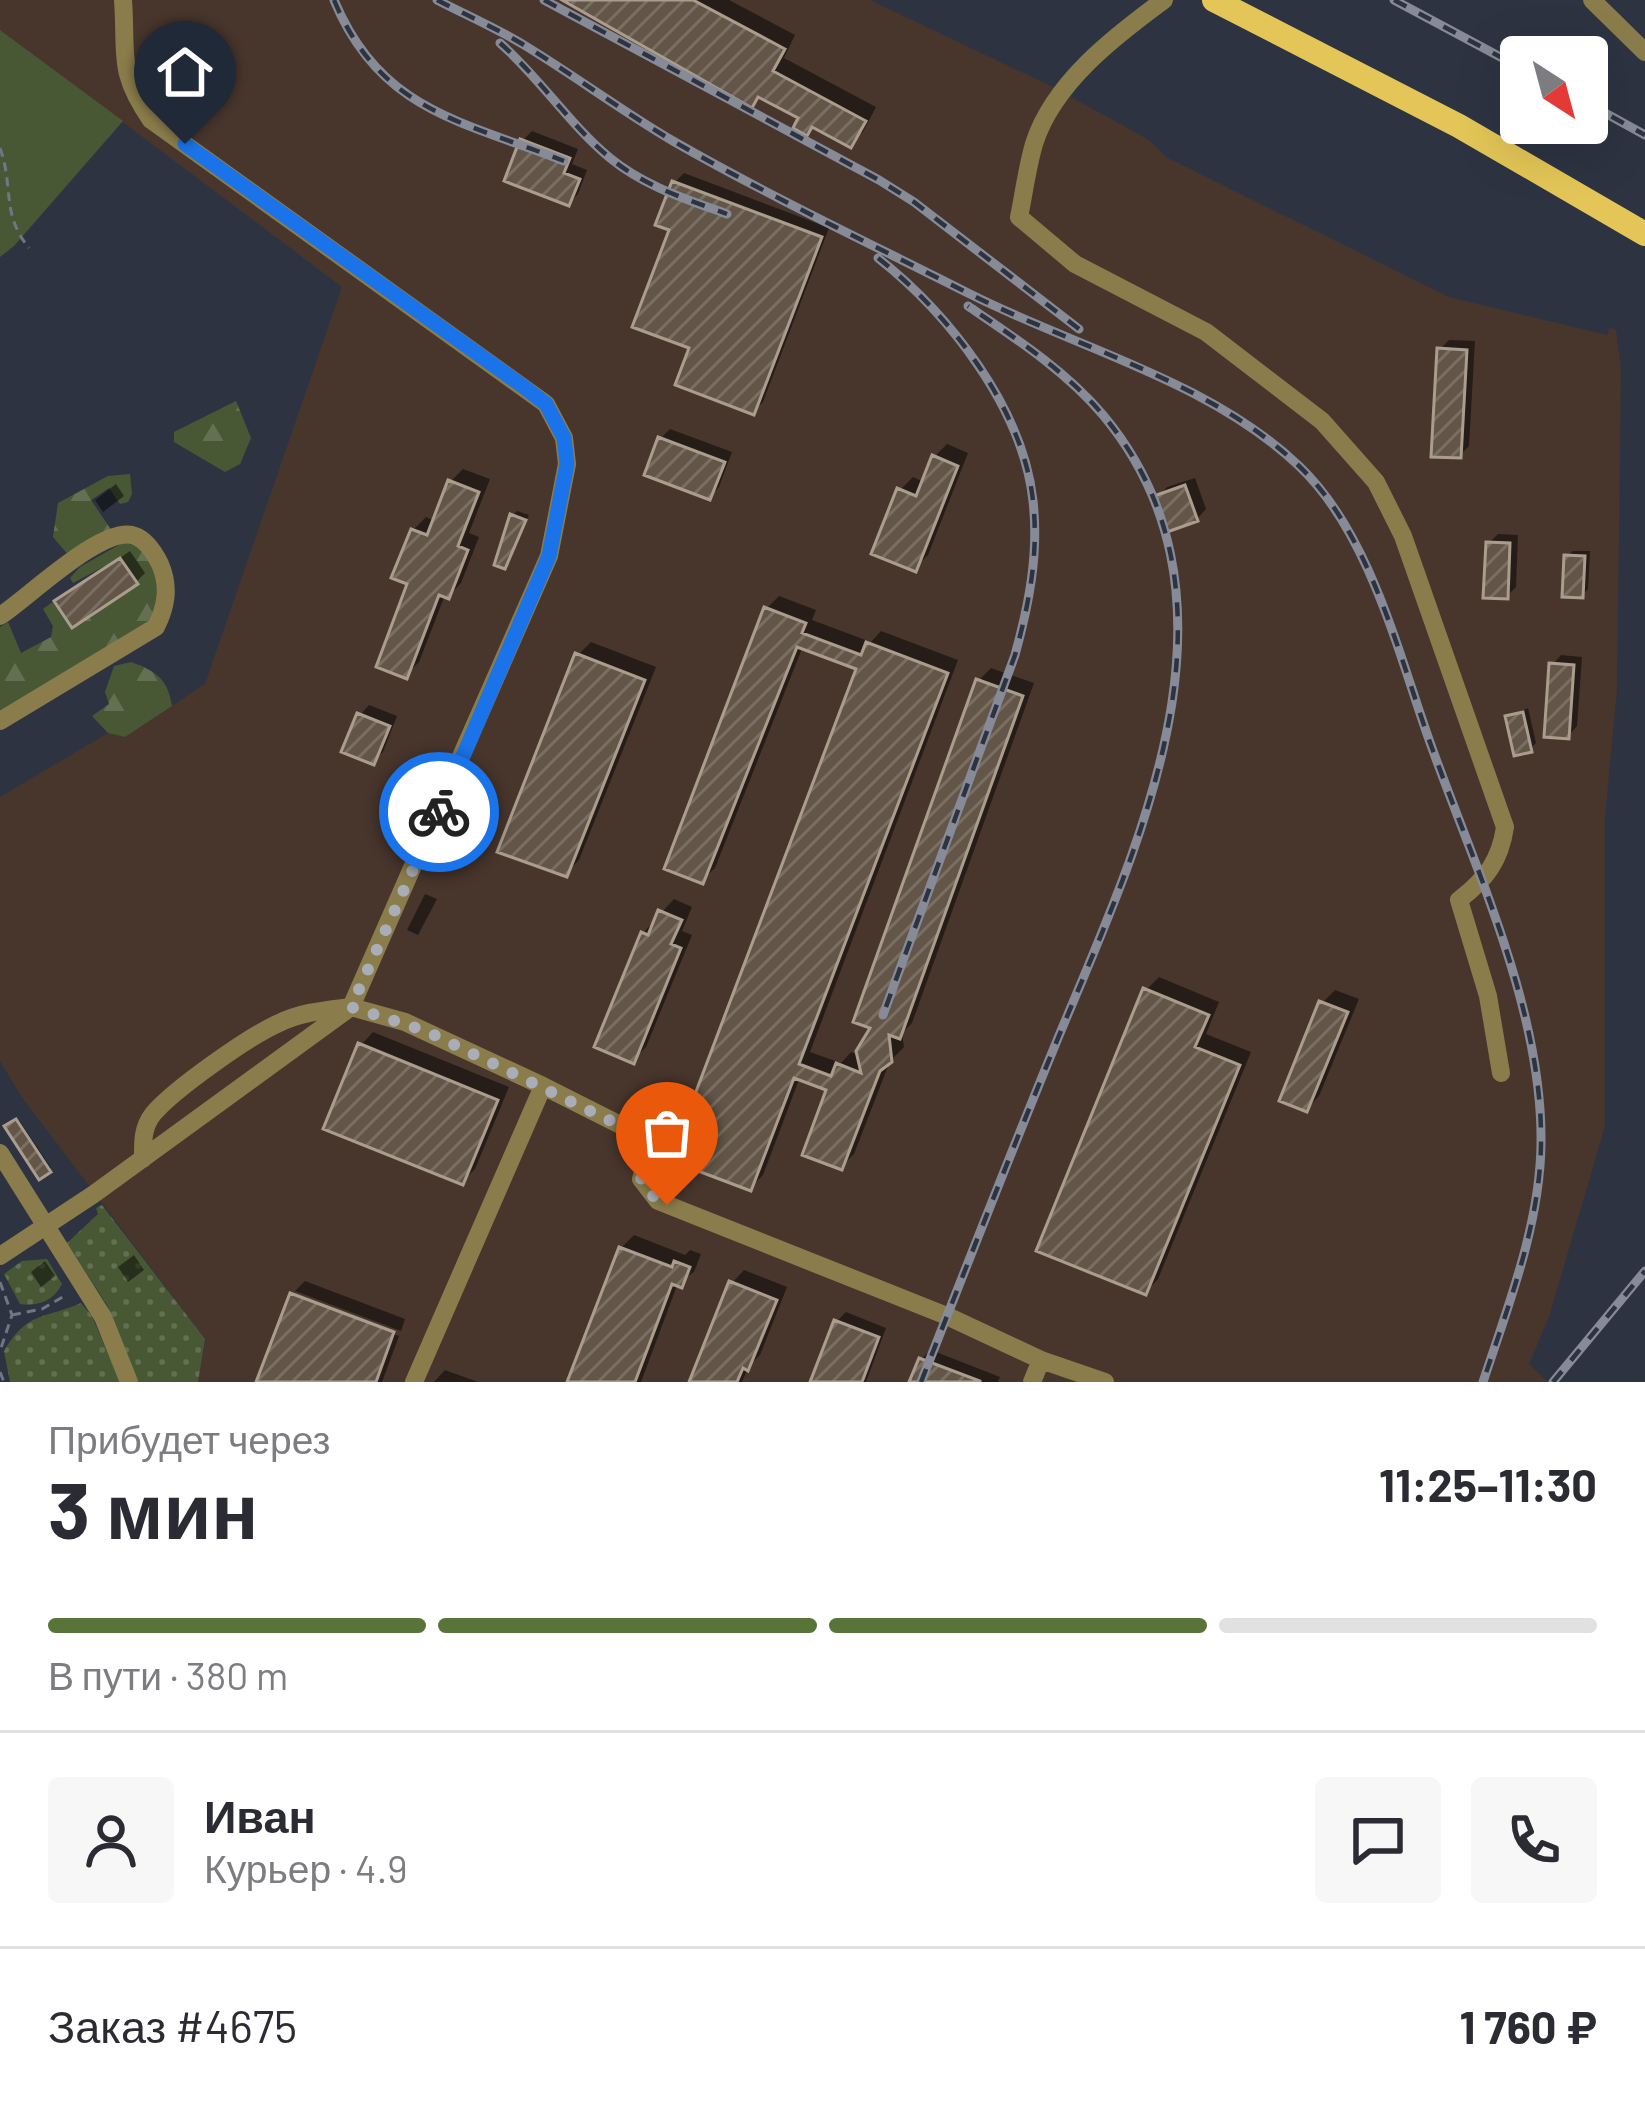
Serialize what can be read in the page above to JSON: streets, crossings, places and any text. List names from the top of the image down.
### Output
{
  "north": "bottom right",
  "page": {
    "heading": ["3 мин", "Прибудет через", "11:25–11:30"],
    "panel": [
      "Иван",
      "Курьер · 4.9",
      "Заказ #4675",
      "1 760 ₽"
    ],
    "bar": "В пути · 380 m"
  }
}
